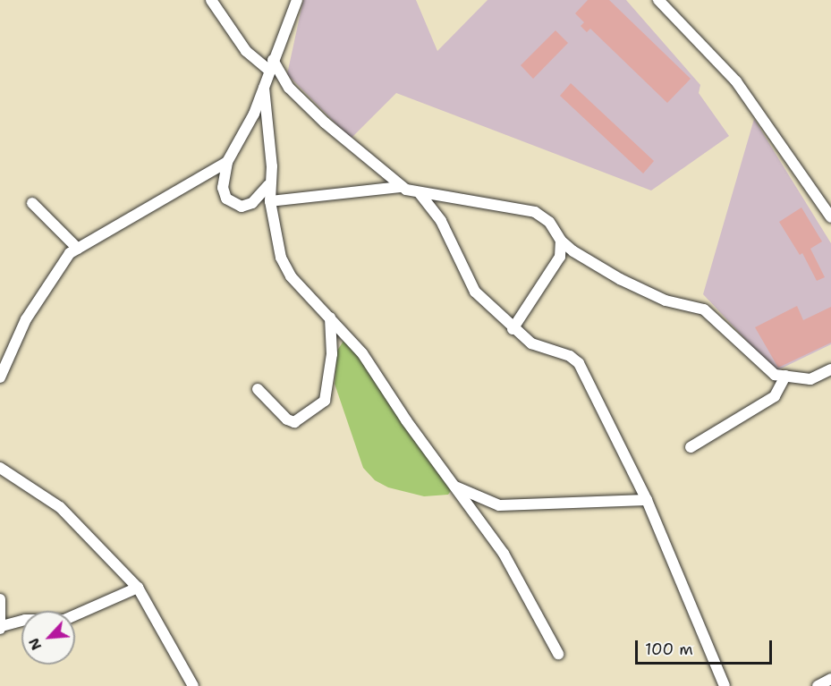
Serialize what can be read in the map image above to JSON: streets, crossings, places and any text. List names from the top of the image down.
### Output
{
  "scale_bar": "100 m",
  "north": "bottom left"
}
